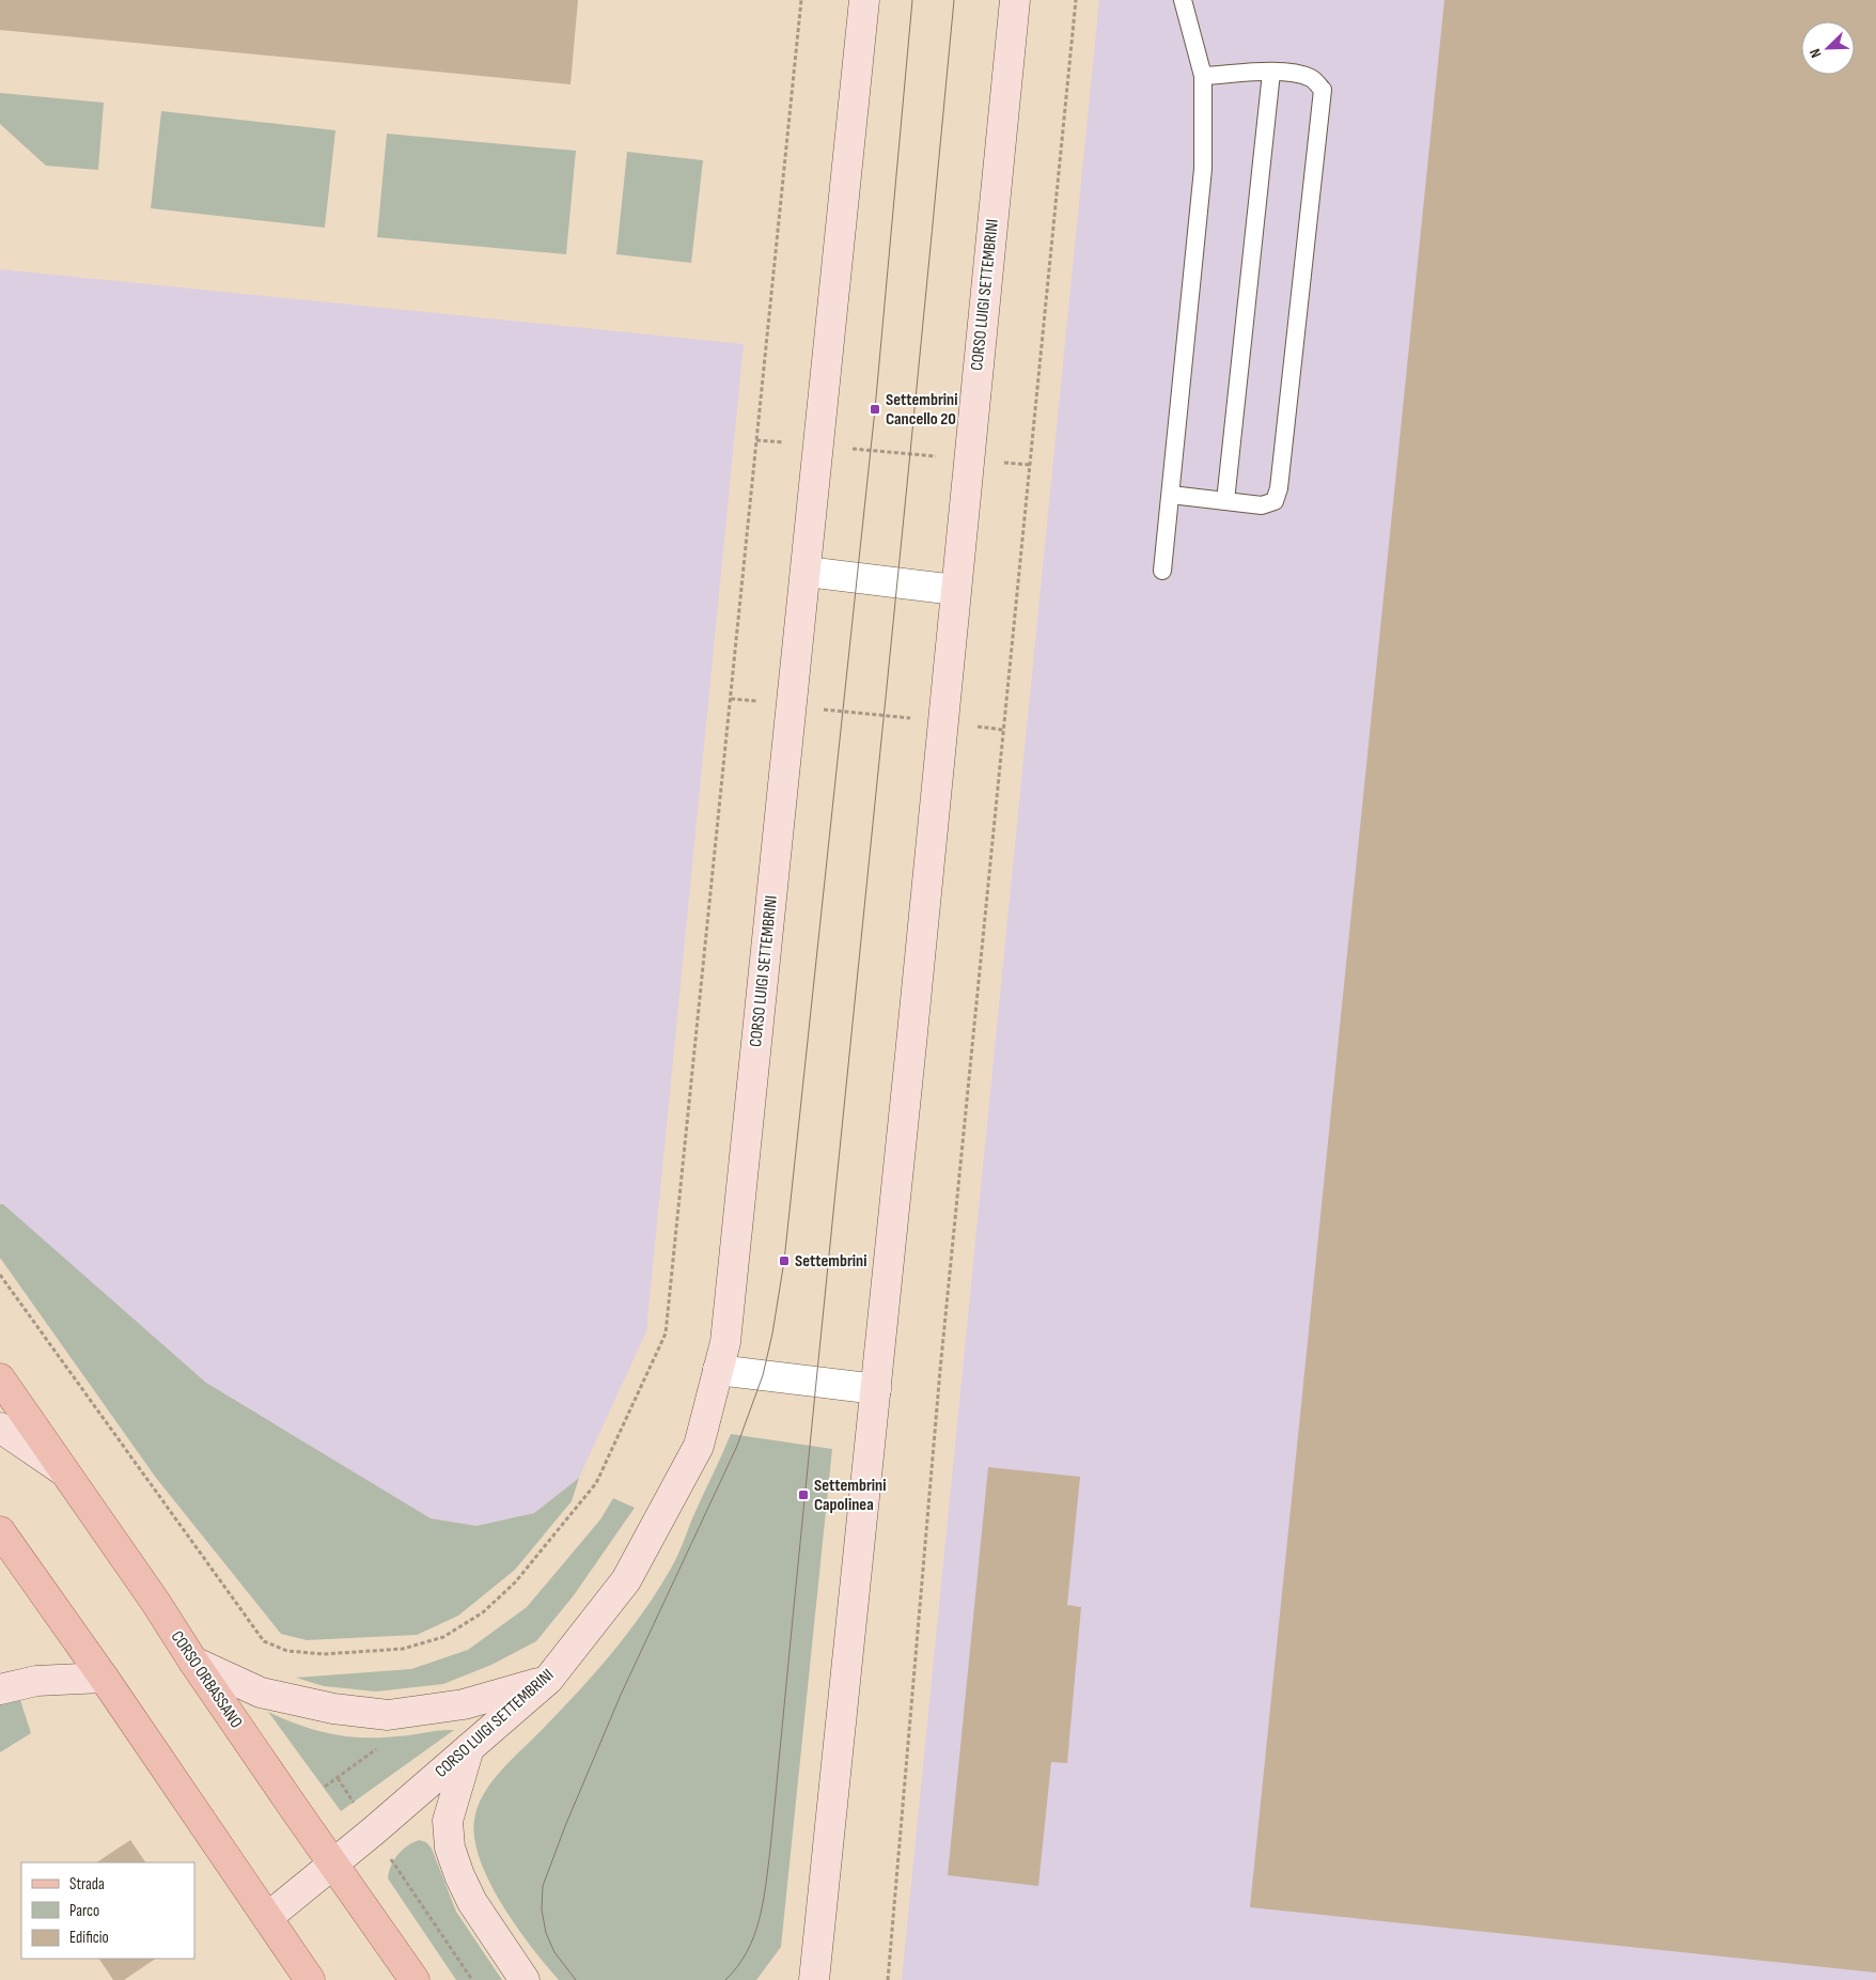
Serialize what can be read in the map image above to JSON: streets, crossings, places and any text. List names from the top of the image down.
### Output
{
  "streets": {
    "main road": ["CORSO LUIGI SETTEMBRINI", "CORSO ORBASSANO"]
  },
  "crossings": [
    ["CORSO LUIGI SETTEMBRINI", "CORSO ORBASSANO"]
  ],
  "places": {
    "transit": ["Settembrini Cancello 20", "Settembrini", "Settembrini Capolinea"]
  },
  "legend": ["Strada", "Parco", "Edificio"],
  "north": "bottom left"
}
